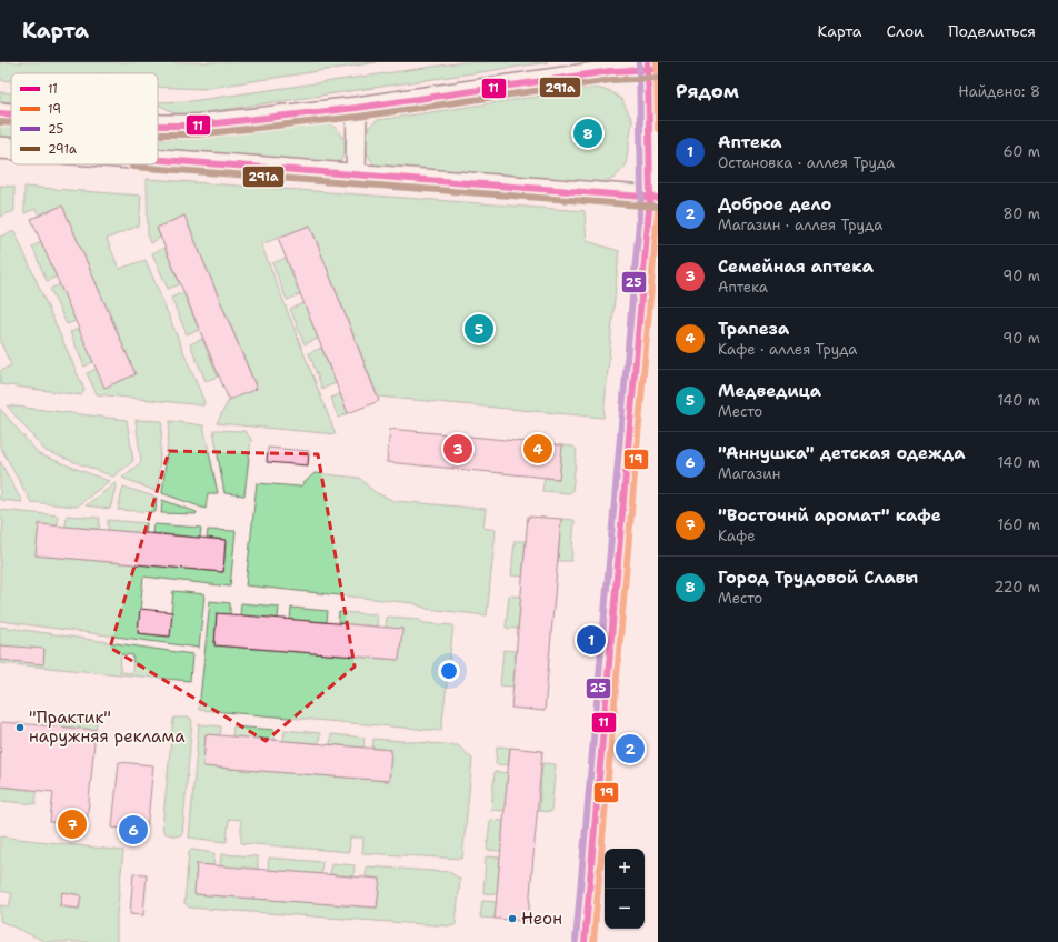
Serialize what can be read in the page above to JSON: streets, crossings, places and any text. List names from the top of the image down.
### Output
{
  "places": ["\"Практик\" наружняя реклама", "Неон"],
  "lines": [
    "transit line 11",
    "transit line 19",
    "transit line 25",
    "transit line 291а"
  ],
  "legend": [
    "11",
    "19",
    "25",
    "291а"
  ],
  "page": {
    "header": "Карта",
    "nav": ["Карта", "Слои", "Поделиться"],
    "heading": ["Рядом", "Найдено: 8"],
    "pins": [
      "8",
      "5",
      "3",
      "4",
      "1",
      "2",
      "7",
      "6"
    ],
    "list": [
      {
        "mark": "1",
        "name": "Аптека",
        "note": "Остановка · аллея Труда",
        "value": "60 m"
      },
      {
        "mark": "2",
        "name": "Доброе дело",
        "note": "Магазин · аллея Труда",
        "value": "80 m"
      },
      {
        "mark": "3",
        "name": "Семейная аптека",
        "note": "Аптека",
        "value": "90 m"
      },
      {
        "mark": "4",
        "name": "Трапеза",
        "note": "Кафе · аллея Труда",
        "value": "90 m"
      },
      {
        "mark": "5",
        "name": "Медведица",
        "note": "Место",
        "value": "140 m"
      },
      {
        "mark": "6",
        "name": "\"Аннушка\" детская одежда",
        "note": "Магазин",
        "value": "140 m"
      },
      {
        "mark": "7",
        "name": "\"Восточнй аромат\" кафе",
        "note": "Кафе",
        "value": "160 m"
      },
      {
        "mark": "8",
        "name": "Город Трудовой Славы",
        "note": "Место",
        "value": "220 m"
      }
    ],
    "map_buttons": ["+", "−"]
  }
}
